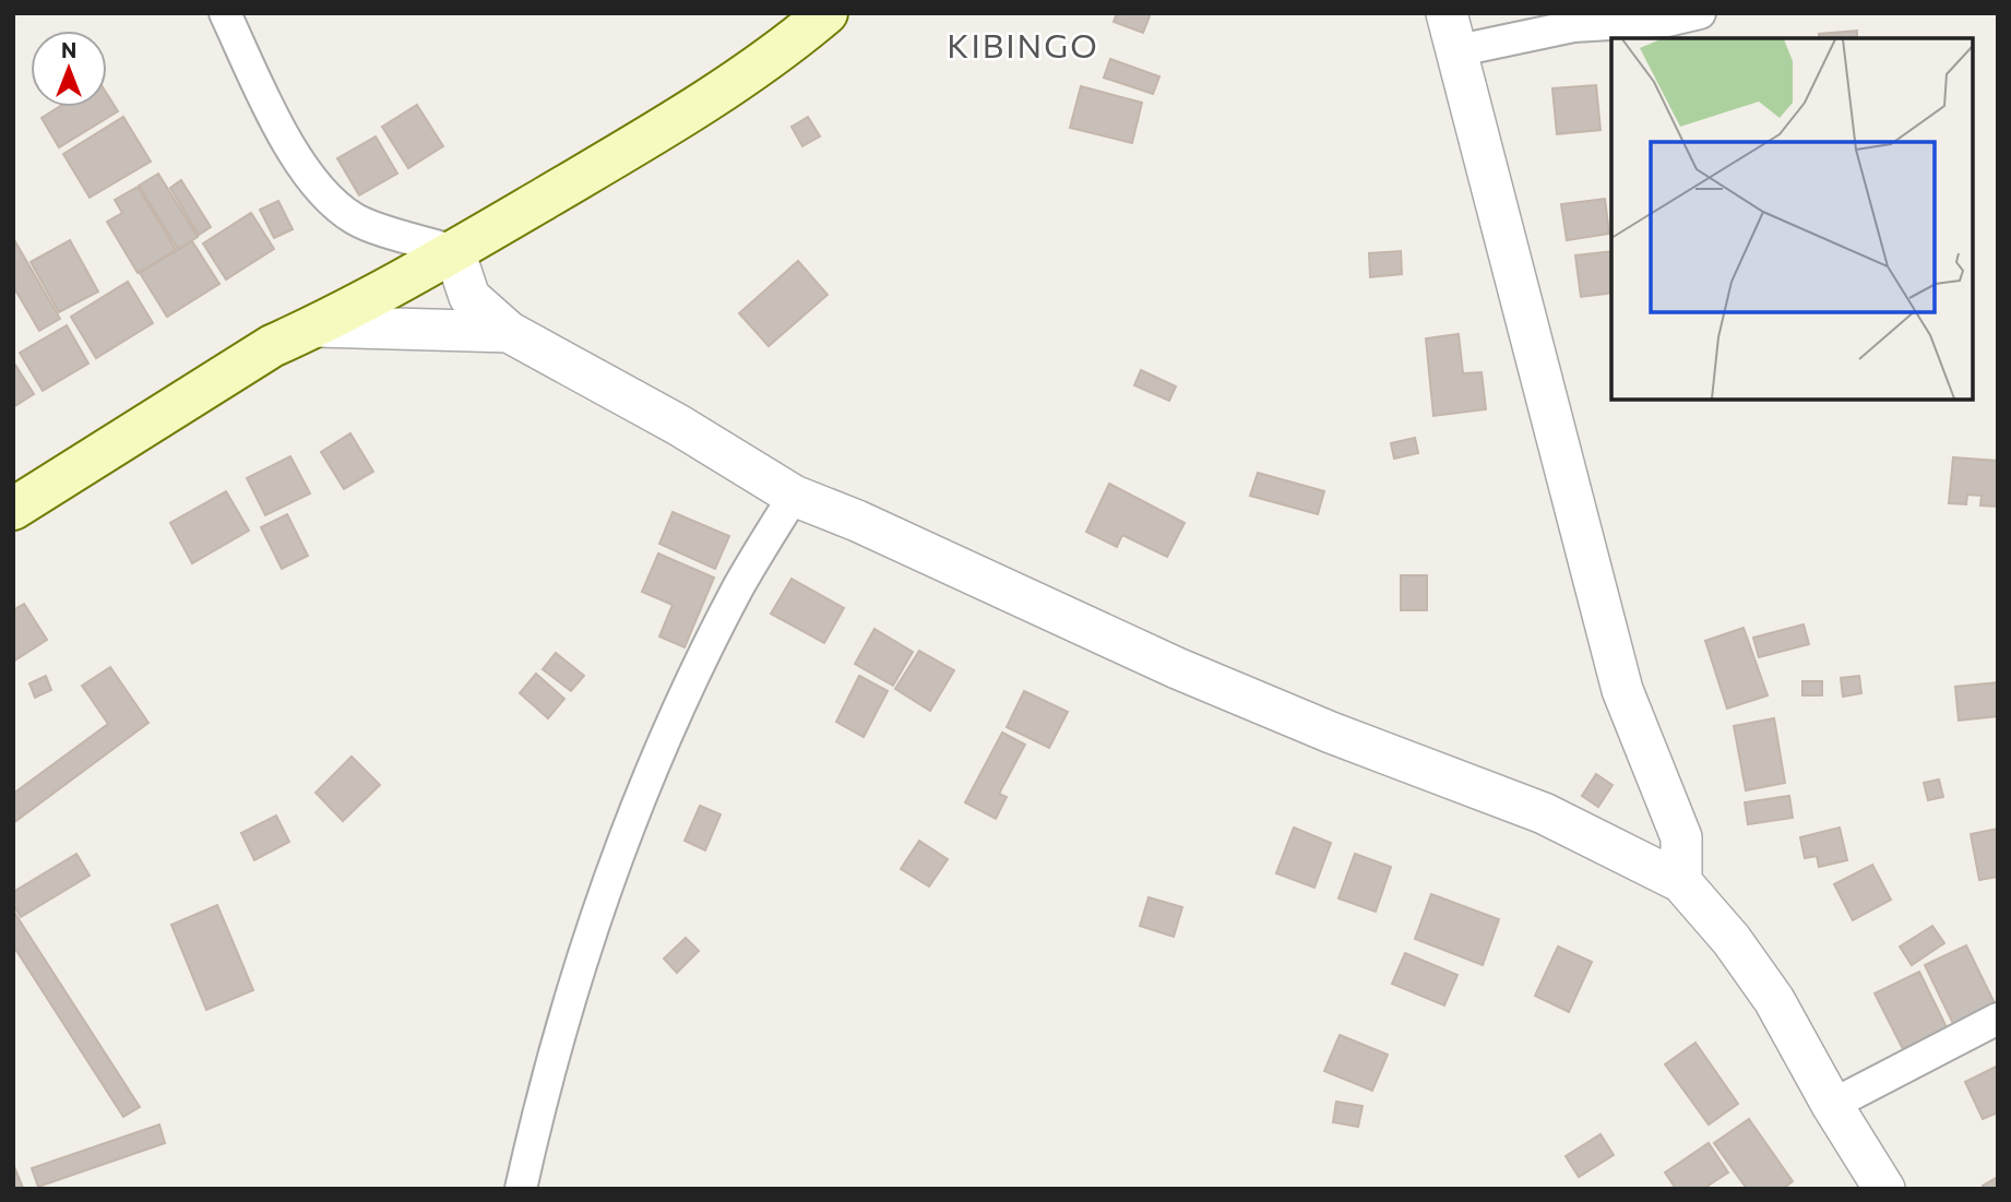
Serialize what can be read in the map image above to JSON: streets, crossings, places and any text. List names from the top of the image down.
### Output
{
  "districts": ["KIBINGO"],
  "north": "top"
}
